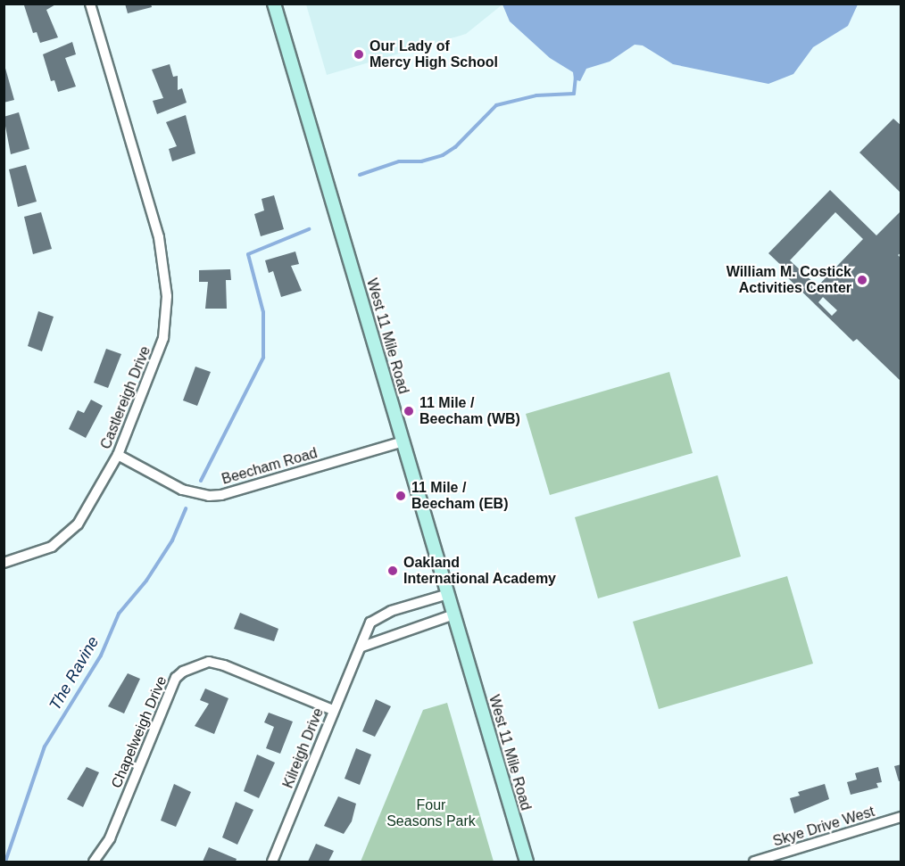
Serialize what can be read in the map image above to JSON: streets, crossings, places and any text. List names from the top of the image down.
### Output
{
  "streets": {
    "street": [
      "West 11 Mile Road",
      "Castlereigh Drive",
      "Beecham Road",
      "Chapelweigh Drive",
      "Kilreigh Drive",
      "Skye Drive West"
    ]
  },
  "crossings": [
    ["West 11 Mile Road", "Beecham Road"],
    ["West 11 Mile Road", "Kilreigh Drive"],
    ["Castlereigh Drive", "Beecham Road"],
    ["Chapelweigh Drive", "Kilreigh Drive"]
  ],
  "water": ["The Ravine"],
  "parks": ["Four Seasons Park"],
  "places": [
    "Our Lady of Mercy High School",
    "William M. Costick Activities Center",
    "11 Mile / Beecham (WB)",
    "11 Mile / Beecham (EB)",
    "Oakland International Academy"
  ]
}
